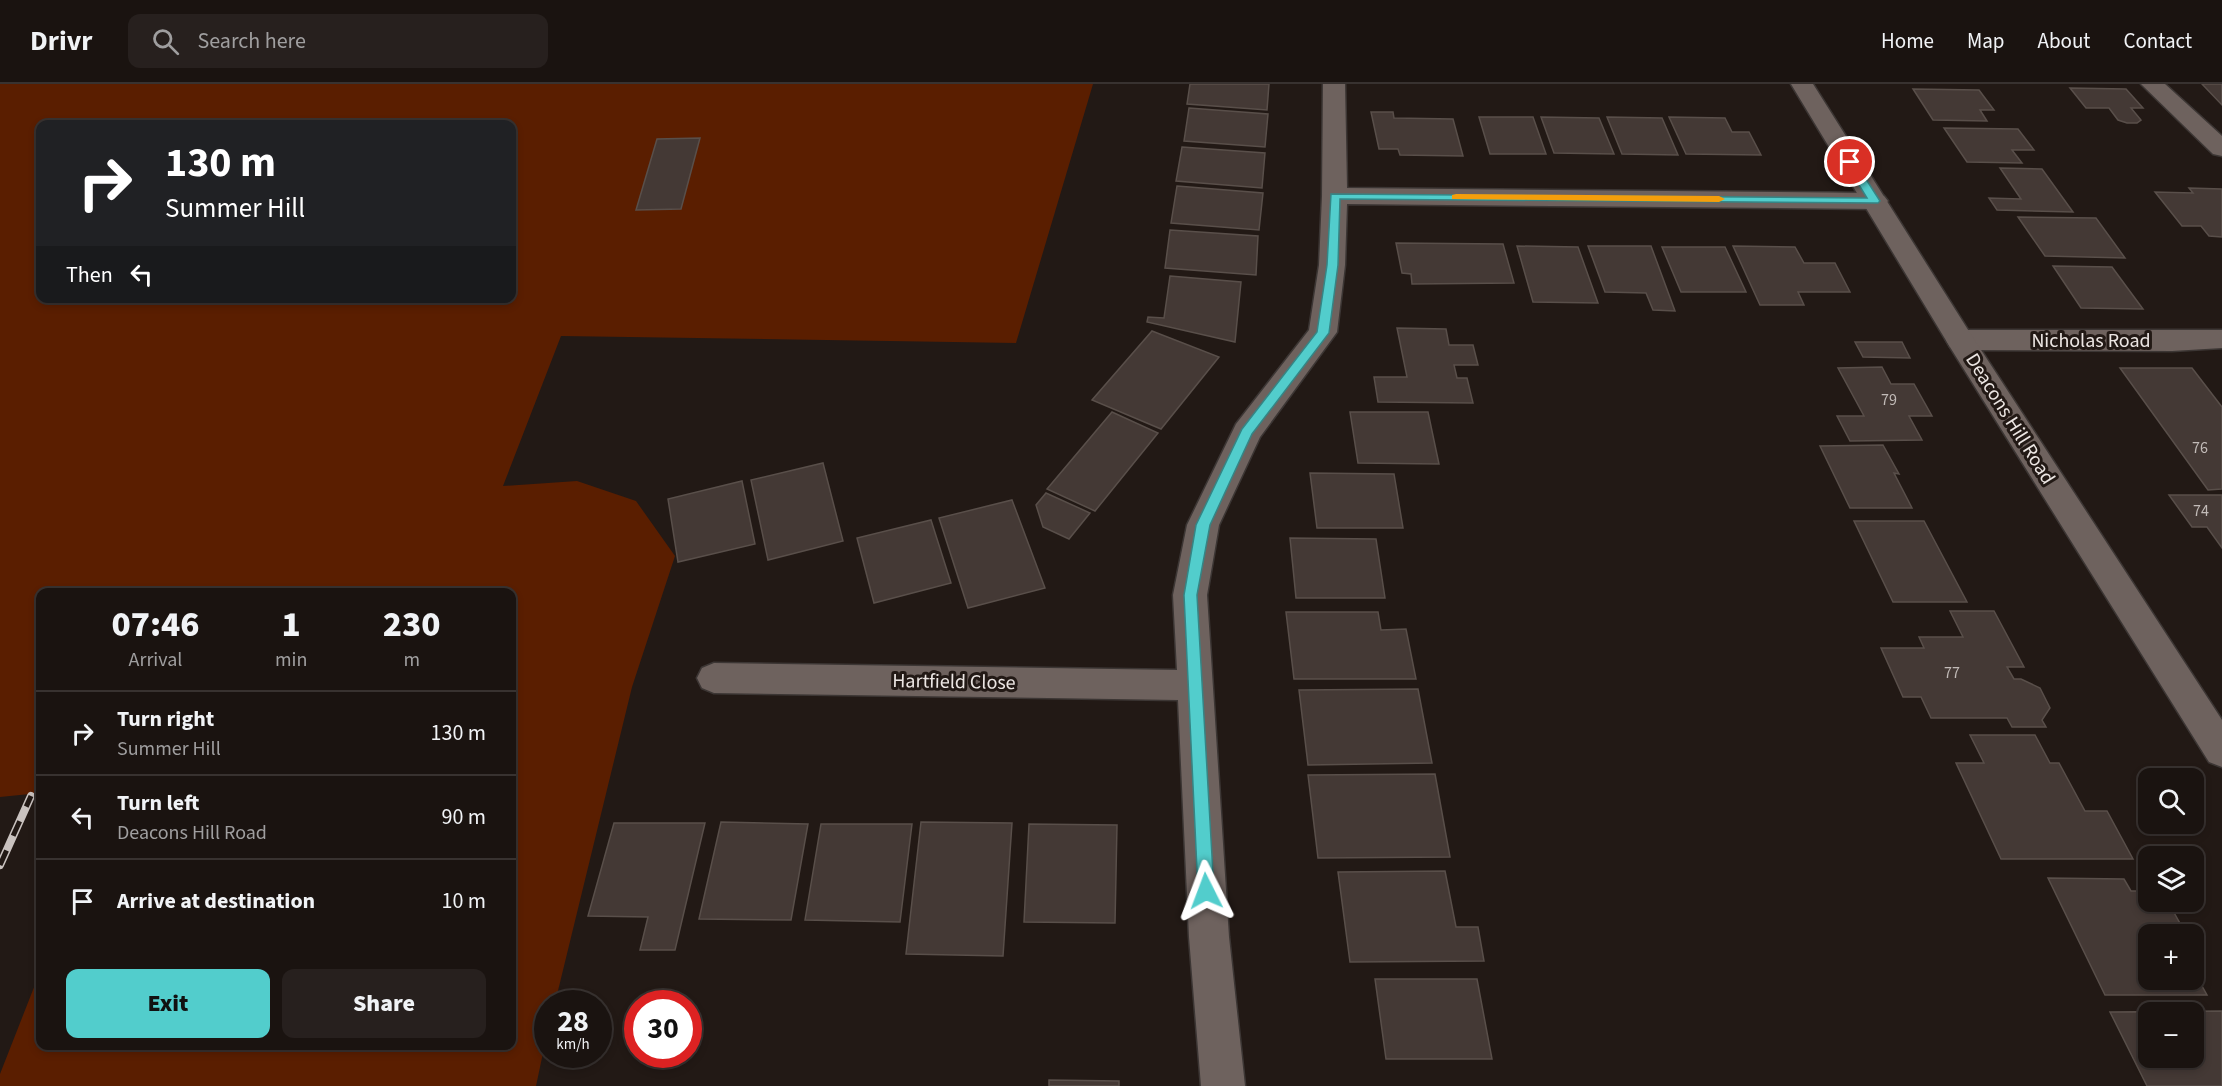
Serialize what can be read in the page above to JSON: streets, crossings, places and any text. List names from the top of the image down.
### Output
{
  "streets": {
    "street": ["Nicholas Road", "Deacons Hill Road", "Hartfield Close"]
  },
  "crossings": [
    ["Nicholas Road", "Deacons Hill Road"]
  ],
  "house_numbers": [
    "79",
    "76",
    "74",
    "77"
  ],
  "page": {
    "header": "Drivr",
    "search": "Search here",
    "nav": [
      "Home",
      "Map",
      "About",
      "Contact"
    ],
    "turn": ["130 m", "Summer Hill"],
    "then": "Then",
    "eta": [
      "07:46",
      "Arrival",
      "1",
      "min",
      "230",
      "m"
    ],
    "list": [
      {
        "name": "Turn right",
        "note": "Summer Hill",
        "value": "130 m"
      },
      {
        "name": "Turn left",
        "note": "Deacons Hill Road",
        "value": "90 m"
      },
      {
        "name": "Arrive at destination",
        "value": "10 m"
      }
    ],
    "map_buttons": ["+", "−"],
    "buttons": ["Exit", "Share"],
    "speed": "28 km/h",
    "limit": "30"
  }
}
